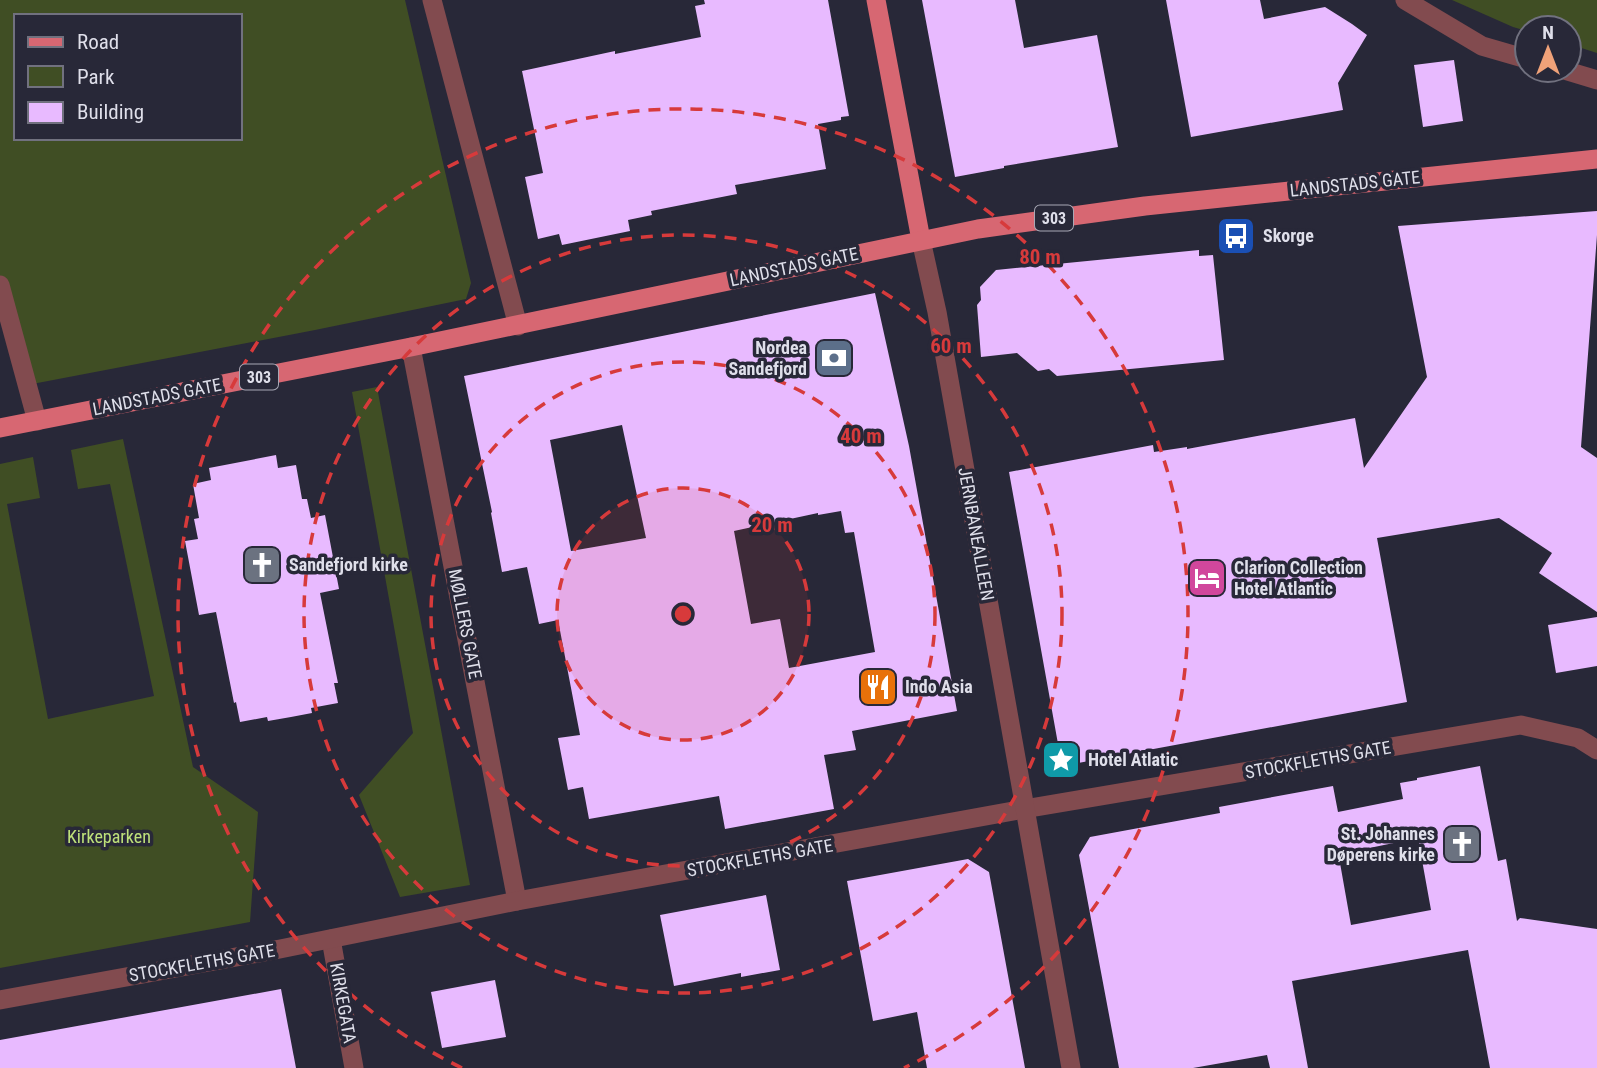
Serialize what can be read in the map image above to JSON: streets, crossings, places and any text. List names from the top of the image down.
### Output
{
  "streets": {
    "main road": ["LANDSTADS GATE", "303", "JERNBANEALLEEN"],
    "street": ["MØLLERS GATE", "STOCKFLETHS GATE", "KIRKEGATA"]
  },
  "crossings": [
    ["LANDSTADS GATE", "JERNBANEALLEEN"],
    ["LANDSTADS GATE", "MØLLERS GATE"],
    ["JERNBANEALLEEN", "STOCKFLETHS GATE"],
    ["MØLLERS GATE", "STOCKFLETHS GATE"],
    ["STOCKFLETHS GATE", "KIRKEGATA"]
  ],
  "parks": ["Kirkeparken"],
  "places": {
    "bus stop": ["Skorge"],
    "bank": ["Nordea Sandefjord"],
    "church": ["Sandefjord kirke", "St. Johannes Døperens kirke"],
    "hotel": ["Clarion Collection Hotel Atlantic"],
    "restaurant": ["Indo Asia"],
    "place": ["Hotel Atlatic"]
  },
  "legend": ["Road", "Park", "Building"],
  "north": "top",
  "rings": [
    "80 m",
    "60 m",
    "40 m",
    "20 m"
  ]
}
